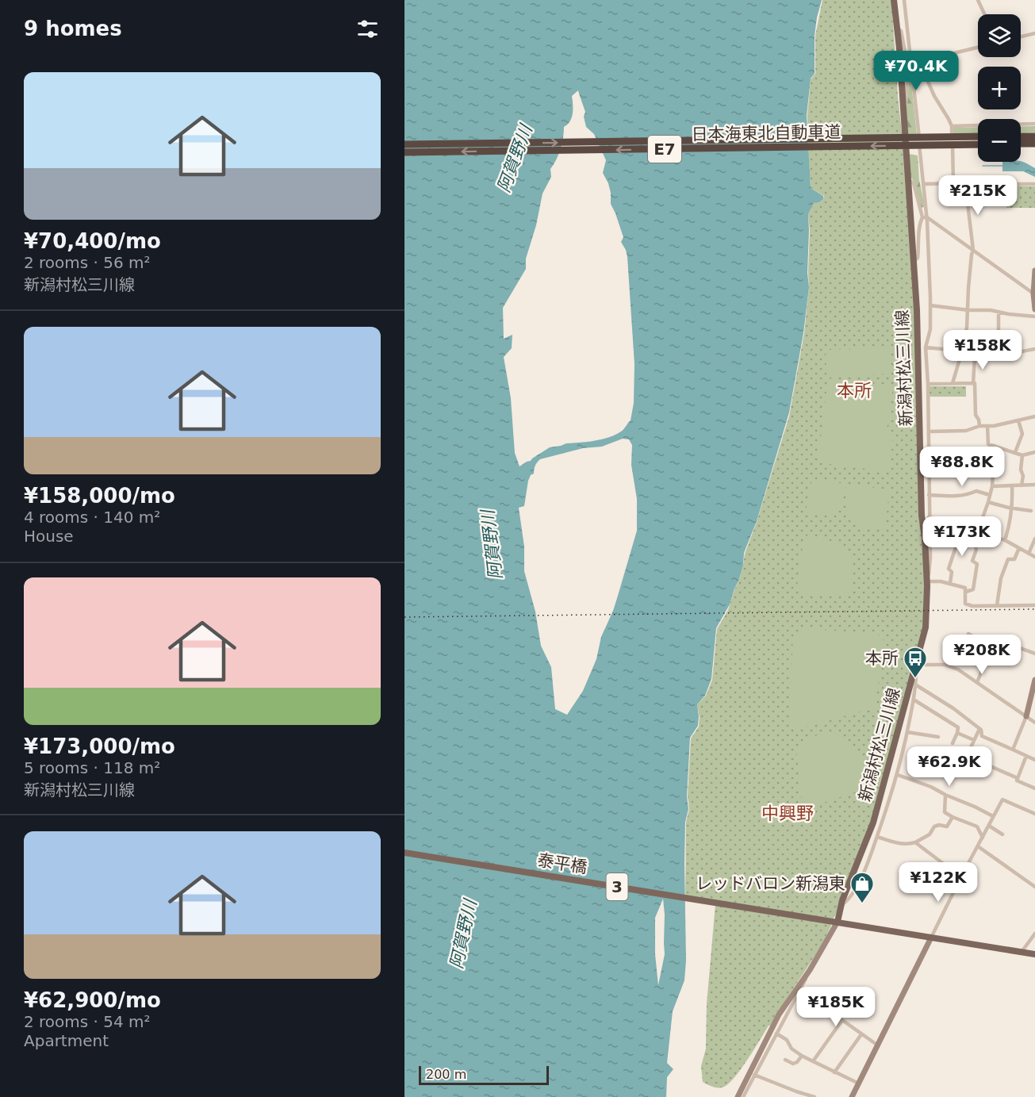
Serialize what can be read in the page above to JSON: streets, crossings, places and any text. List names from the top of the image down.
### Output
{
  "streets": {
    "highway": ["日本海東北自動車道", "E7"],
    "main road": ["新潟村松三川線", "泰平橋", "3"]
  },
  "crossings": [
    ["新潟村松三川線", "泰平橋"],
    ["新潟村松三川線", "3"],
    ["泰平橋", "3"]
  ],
  "districts": ["本所", "中興野"],
  "water": ["阿賀野川"],
  "places": {
    "bus stop": ["本所"],
    "shop": ["レッドバロン新潟東"]
  },
  "scale_bar": "200 m",
  "page": {
    "heading": "9 homes",
    "map_buttons": ["+", "−"],
    "price": [
      "¥70.4K",
      "¥215K",
      "¥158K",
      "¥88.8K",
      "¥173K",
      "¥208K",
      "¥62.9K",
      "¥122K",
      "¥185K"
    ],
    "list": [
      {
        "name": "¥70,400/mo",
        "note": "2 rooms · 56 m² · 新潟村松三川線"
      },
      {
        "name": "¥158,000/mo",
        "note": "4 rooms · 140 m² · House"
      },
      {
        "name": "¥173,000/mo",
        "note": "5 rooms · 118 m² · 新潟村松三川線"
      },
      {
        "name": "¥62,900/mo",
        "note": "2 rooms · 54 m² · Apartment"
      }
    ],
    "scale": "200 m"
  }
}
